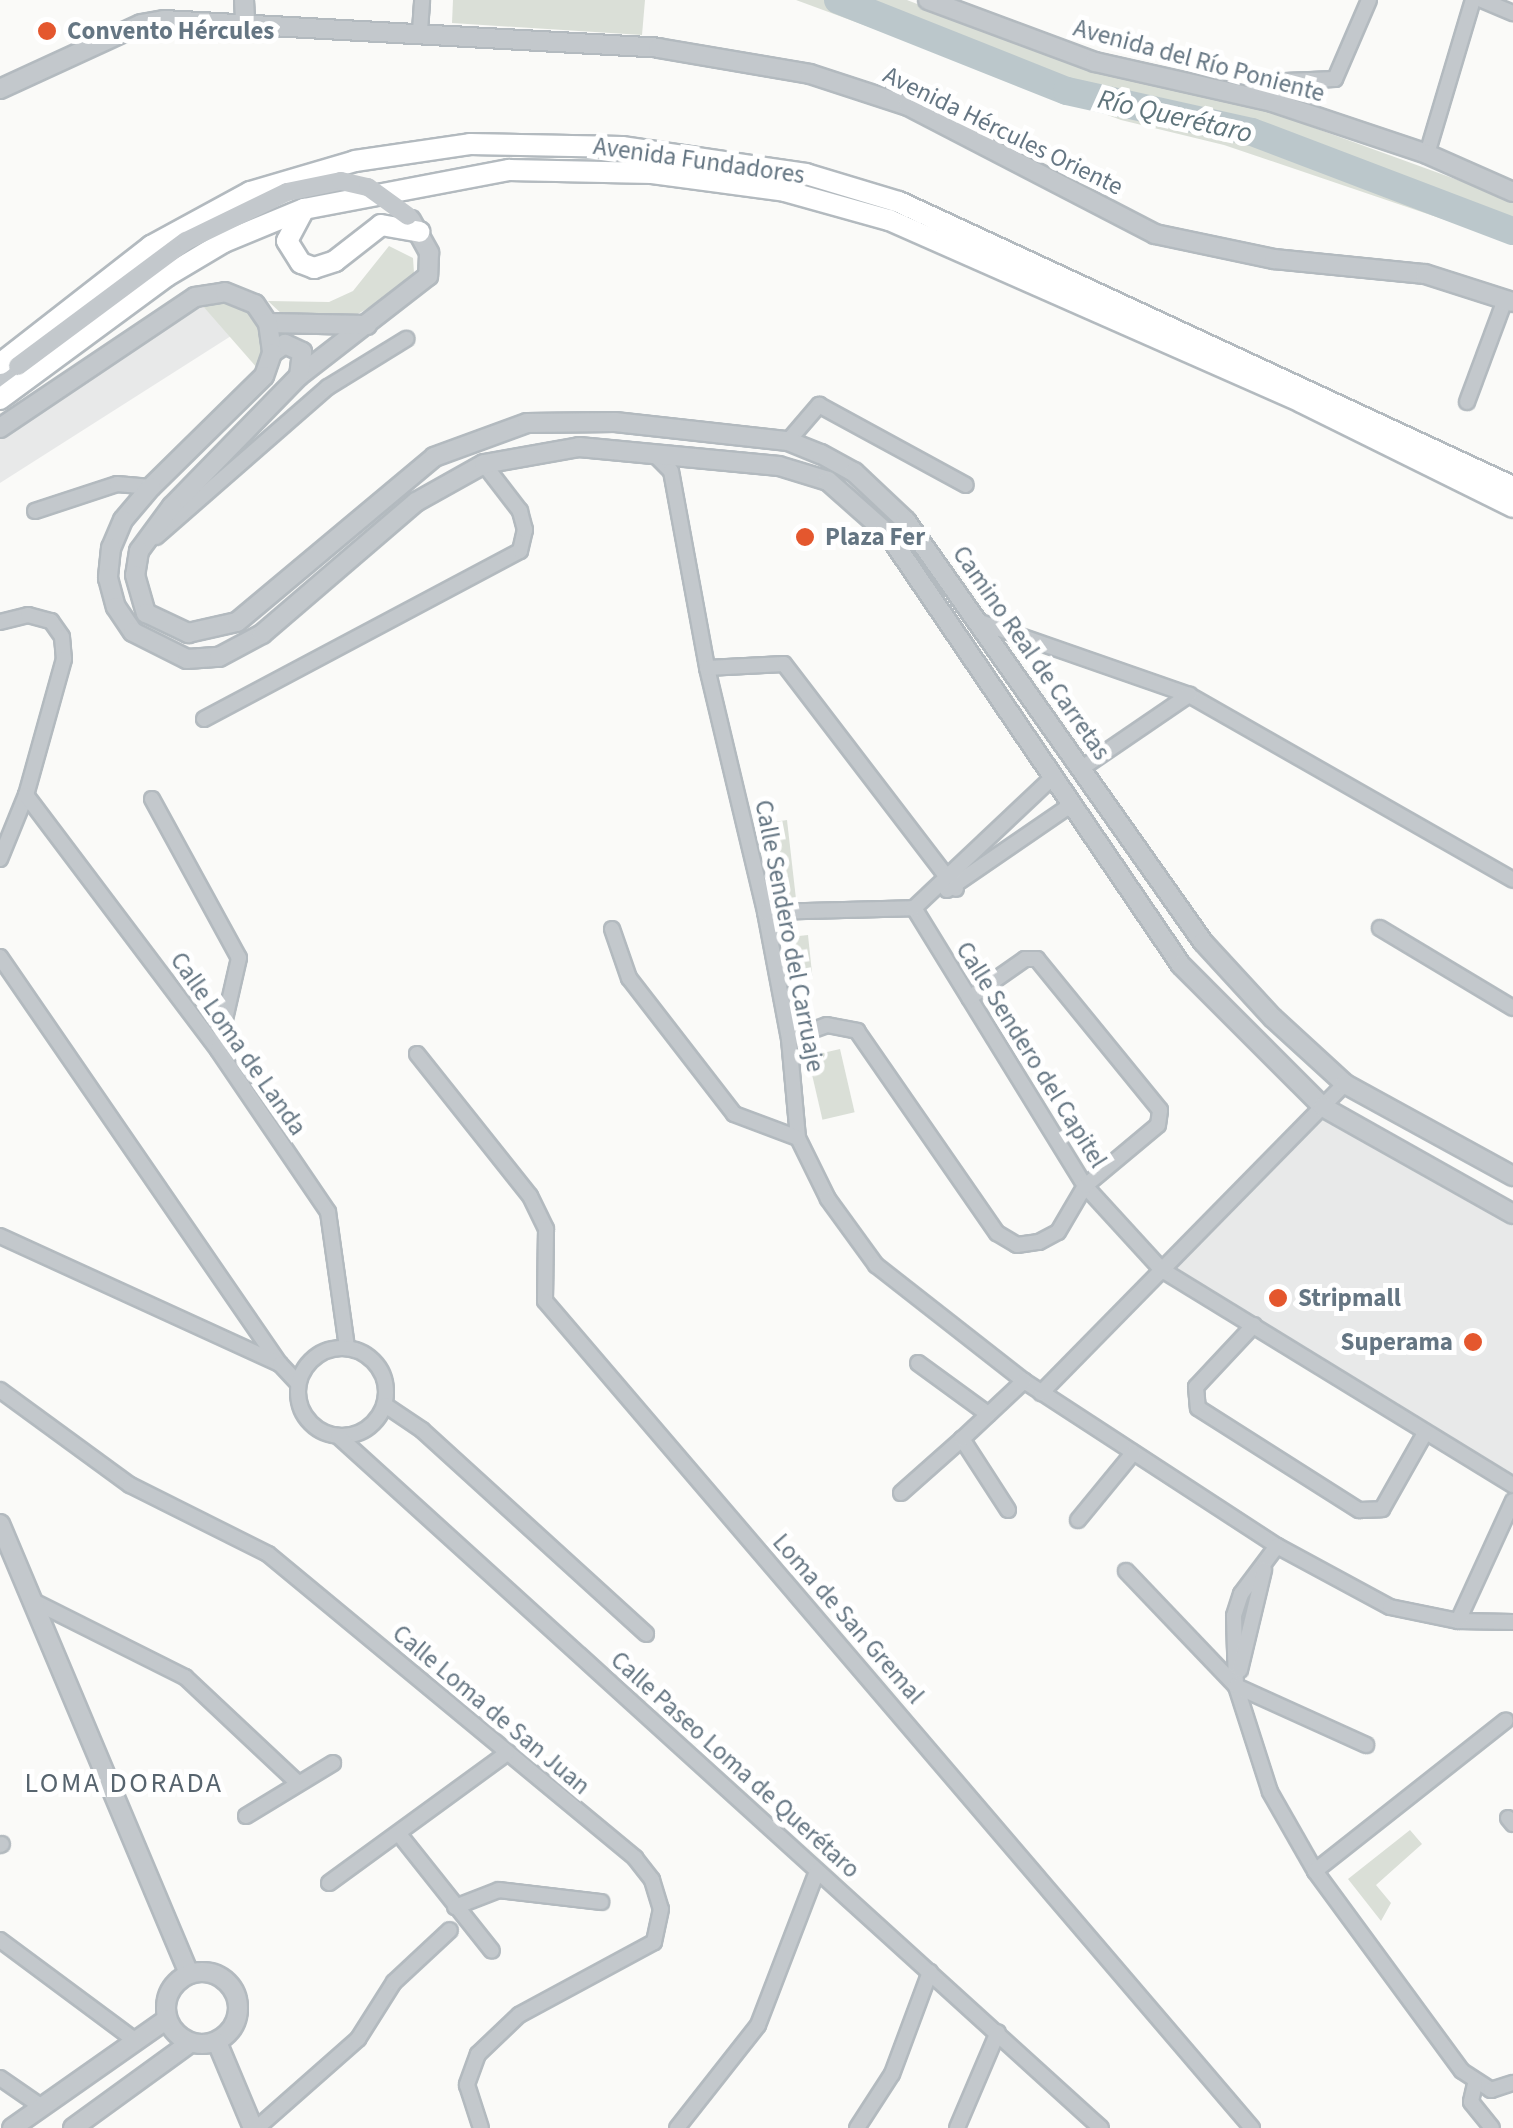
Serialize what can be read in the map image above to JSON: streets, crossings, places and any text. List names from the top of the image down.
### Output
{
  "streets": {
    "main road": ["Avenida Fundadores"],
    "street": [
      "Avenida del Río Poniente",
      "Avenida Hércules Oriente",
      "Camino Real de Carretas",
      "Calle Sendero del Carruaje",
      "Calle Loma de Landa",
      "Calle Sendero del Capitel",
      "Loma de San Gremal",
      "Calle Loma de San Juan",
      "Calle Paseo Loma de Querétaro"
    ]
  },
  "crossings": [
    ["Camino Real de Carretas", "Calle Sendero del Carruaje"],
    ["Calle Loma de Landa", "Calle Paseo Loma de Querétaro"]
  ],
  "districts": ["LOMA DORADA"],
  "water": ["Río Querétaro"],
  "places": [
    "Convento Hércules",
    "Plaza Fer",
    "Stripmall",
    "Superama"
  ]
}
